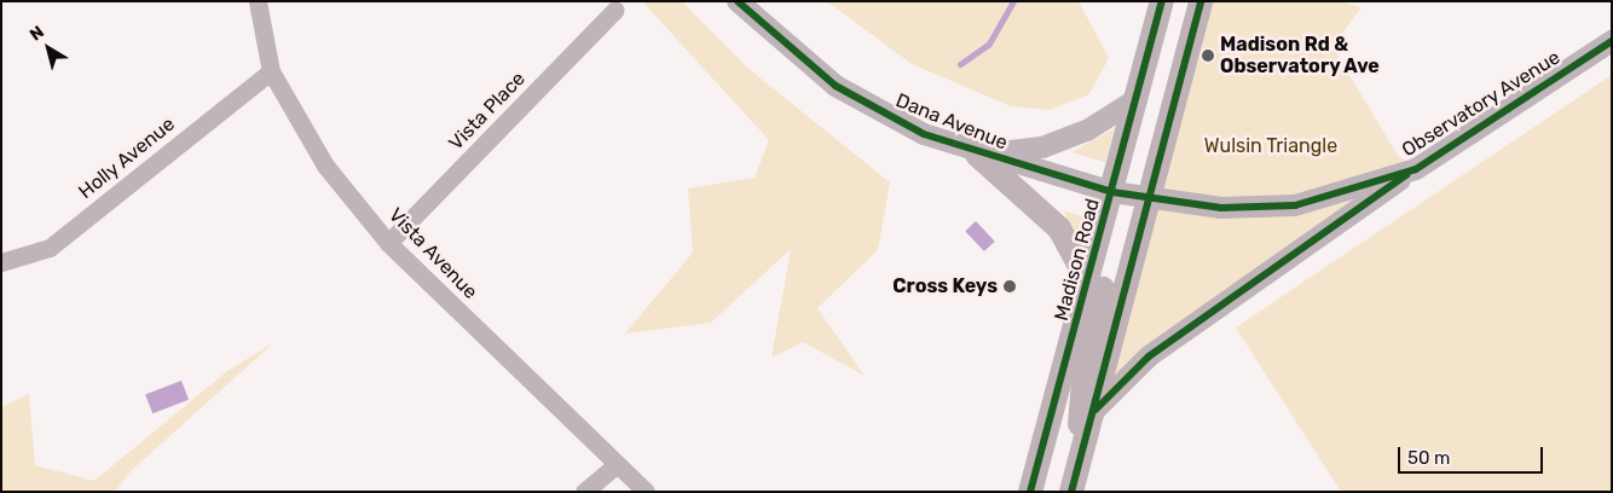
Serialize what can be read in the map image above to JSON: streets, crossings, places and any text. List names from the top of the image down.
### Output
{
  "streets": {
    "main road": ["Madison Road"],
    "street": [
      "Observatory Avenue",
      "Vista Place",
      "Dana Avenue",
      "Holly Avenue",
      "Vista Avenue"
    ]
  },
  "crossings": [
    ["Observatory Avenue", "Dana Avenue"],
    ["Vista Place", "Vista Avenue"],
    ["Dana Avenue", "Madison Road"],
    ["Holly Avenue", "Vista Avenue"]
  ],
  "parks": ["Wulsin Triangle"],
  "places": ["Madison Rd & Observatory Ave", "Cross Keys"],
  "scale_bar": "50 m",
  "north": "top left"
}
